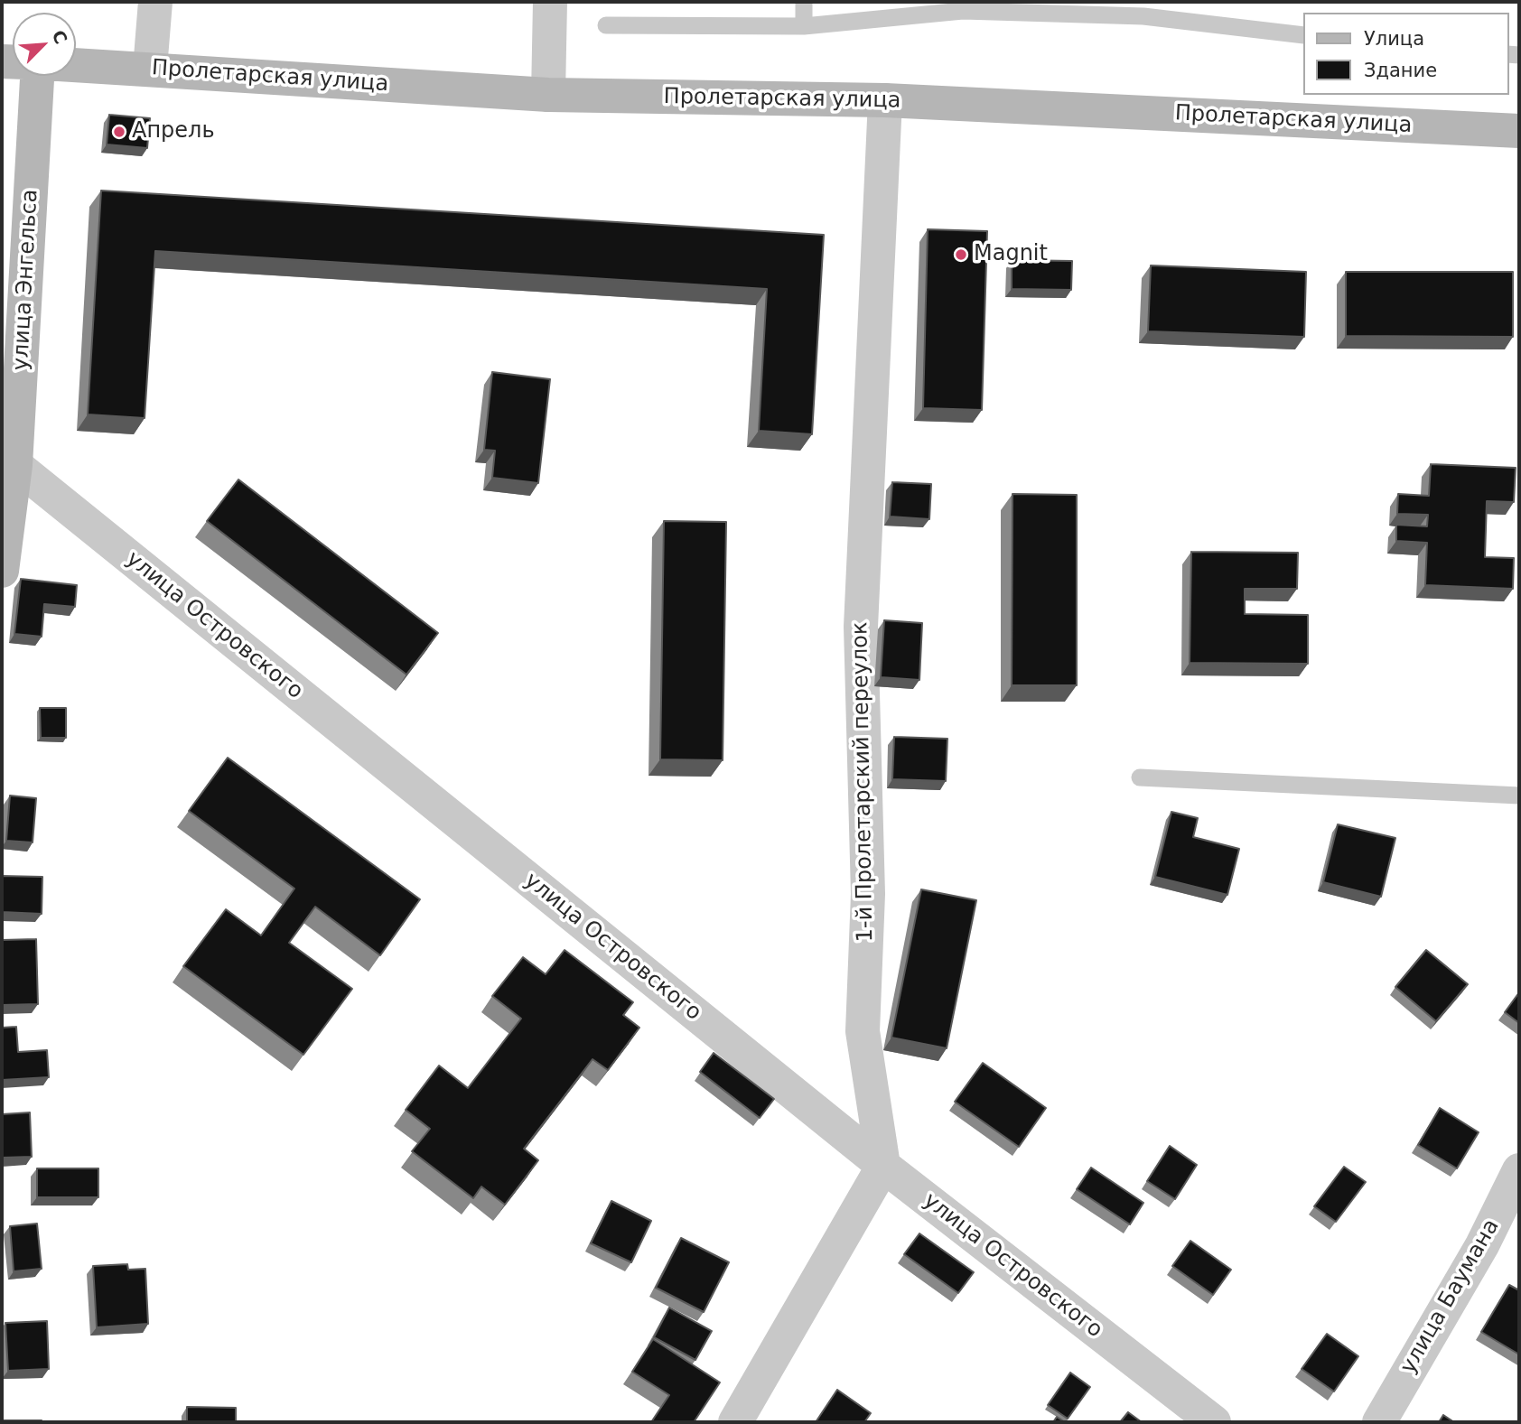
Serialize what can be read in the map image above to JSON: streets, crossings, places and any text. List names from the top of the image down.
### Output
{
  "streets": {
    "main road": ["Пролетарская улица", "улица Энгельса"],
    "street": ["улица Островского", "1-й Пролетарский переулок", "улица Баумана"]
  },
  "crossings": [
    ["Пролетарская улица", "1-й Пролетарский переулок"],
    ["улица Энгельса", "улица Островского"],
    ["улица Островского", "1-й Пролетарский переулок"]
  ],
  "places": ["Апрель", "Magnit"],
  "legend": ["Улица", "Здание"],
  "north": "top right"
}
